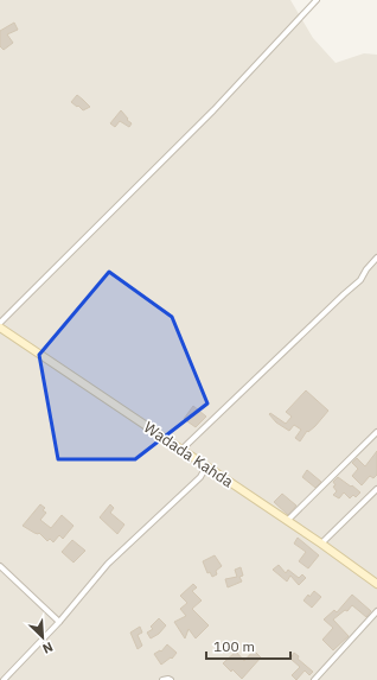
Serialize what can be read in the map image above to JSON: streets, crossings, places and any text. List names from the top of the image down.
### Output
{
  "streets": {
    "main road": ["Wadada Kahda"]
  },
  "scale_bar": "100 m",
  "north": "bottom right"
}
